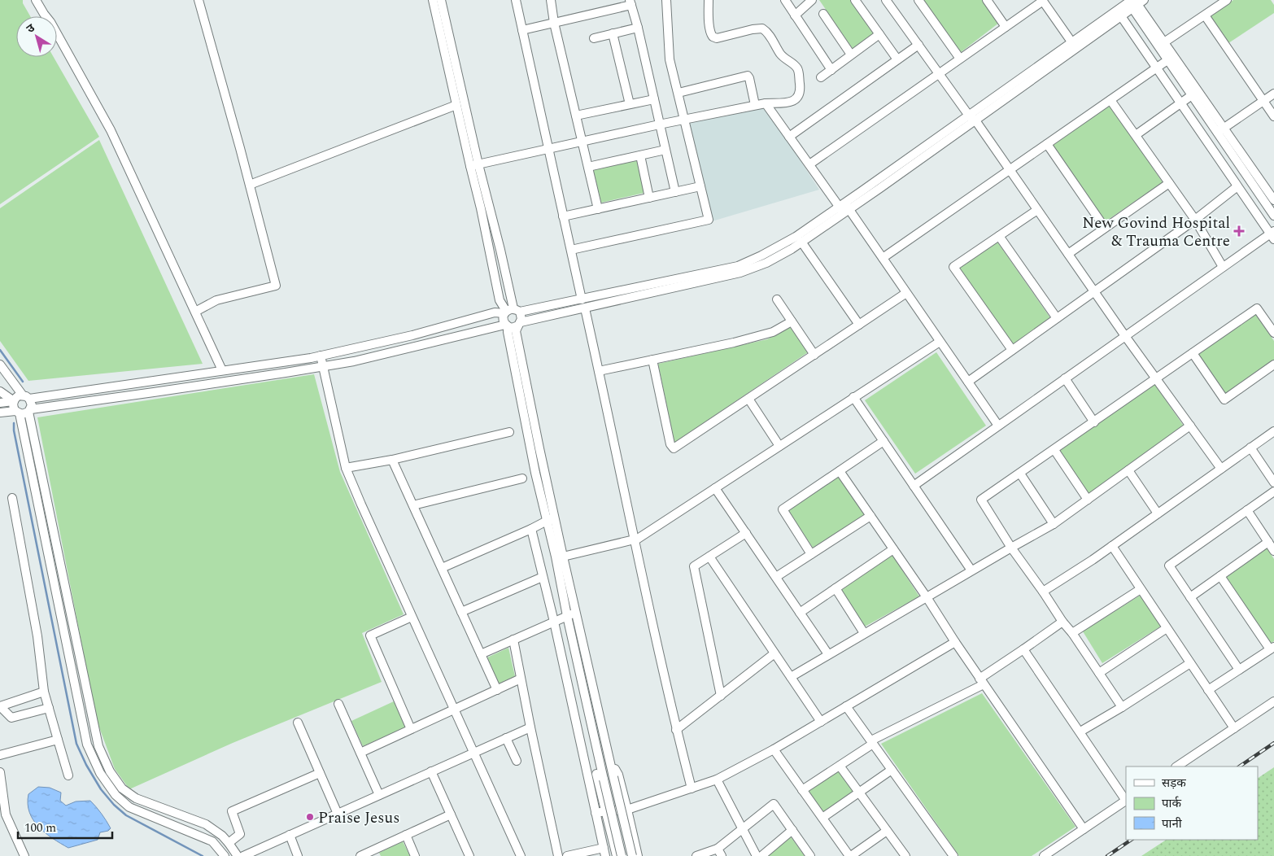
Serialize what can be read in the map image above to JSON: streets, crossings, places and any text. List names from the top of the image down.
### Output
{
  "places": {
    "health": ["New Govind Hospital & Trauma Centre"],
    "other": ["Praise Jesus"]
  },
  "legend": ["सड़क", "पार्क", "पानी"],
  "scale_bar": "100 m",
  "north": "top left"
}
